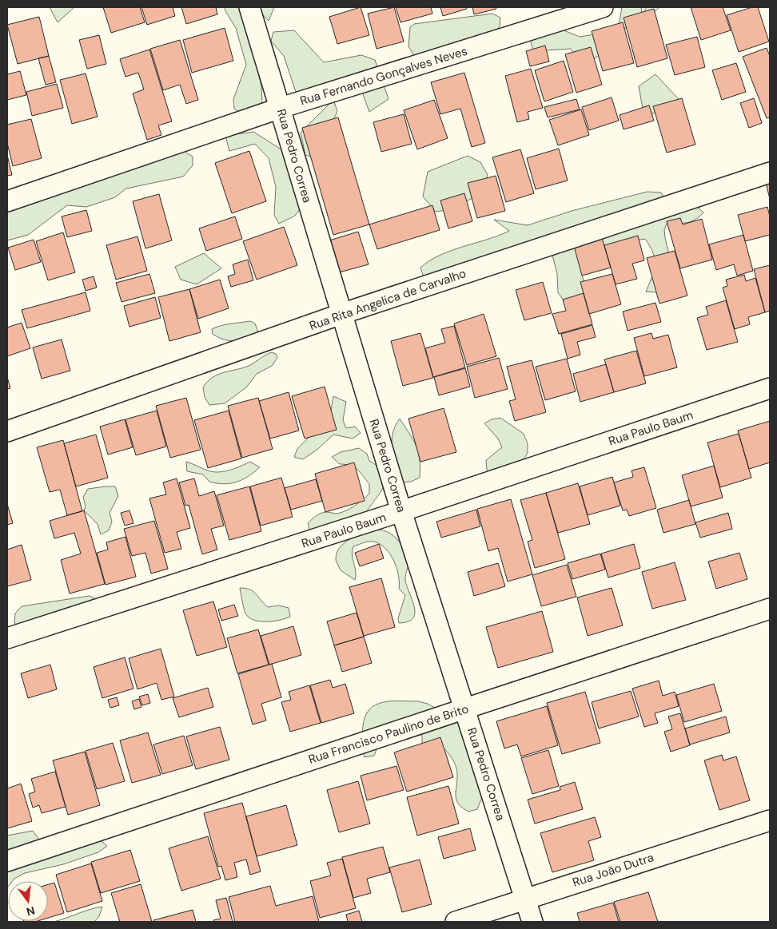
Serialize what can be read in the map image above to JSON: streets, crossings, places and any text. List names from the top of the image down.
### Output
{
  "streets": {
    "street": [
      "Rua Fernando Gonçalves Neves",
      "Rua Pedro Correa",
      "Rua Rita Angelica de Carvalho",
      "Rua Paulo Baum",
      "Rua Francisco Paulino de Brito",
      "Rua João Dutra"
    ]
  },
  "crossings": [
    ["Rua Fernando Gonçalves Neves", "Rua Pedro Correa"],
    ["Rua Pedro Correa", "Rua Rita Angelica de Carvalho"],
    ["Rua Pedro Correa", "Rua Paulo Baum"],
    ["Rua Pedro Correa", "Rua Francisco Paulino de Brito"],
    ["Rua Pedro Correa", "Rua João Dutra"]
  ],
  "north": "bottom"
}
